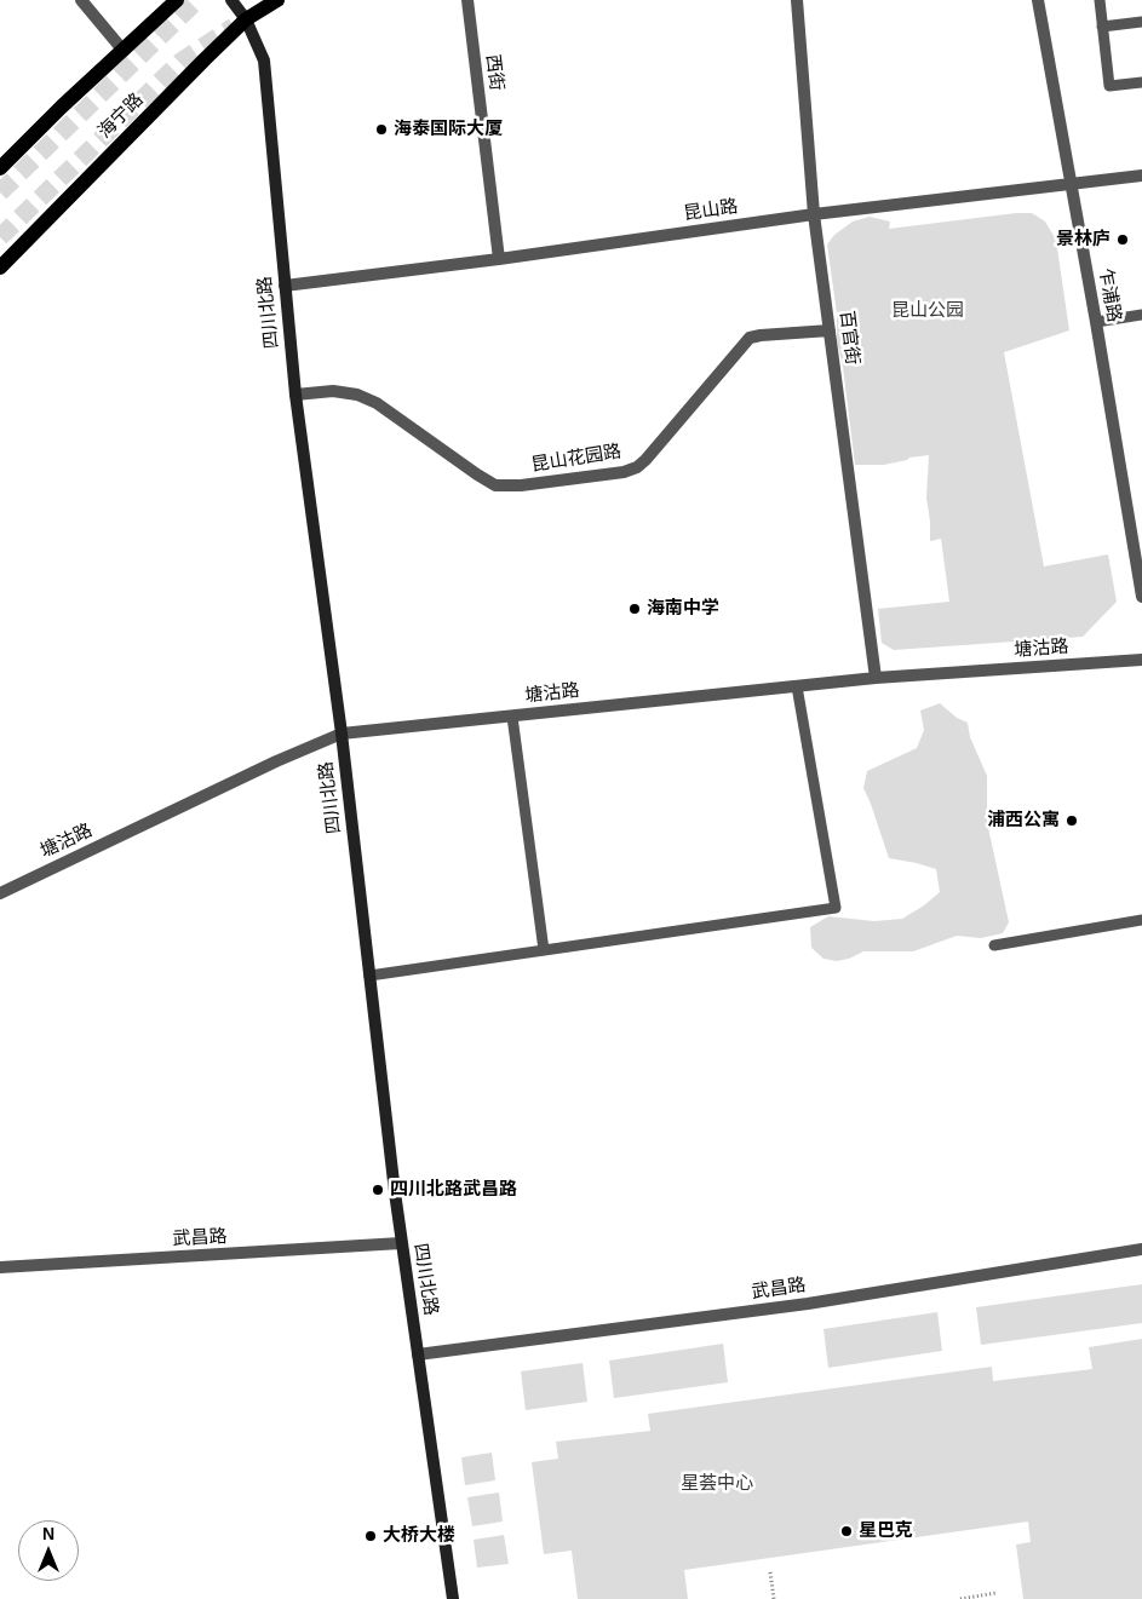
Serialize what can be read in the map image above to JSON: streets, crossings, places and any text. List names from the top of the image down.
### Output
{
  "streets": {
    "main road": ["海宁路", "四川北路"],
    "street": [
      "西街",
      "昆山路",
      "乍浦路",
      "百官街",
      "昆山花园路",
      "塘沽路",
      "武昌路"
    ]
  },
  "crossings": [
    ["西街", "昆山路"],
    ["海宁路", "四川北路"],
    ["昆山路", "乍浦路"],
    ["昆山路", "四川北路"],
    ["昆山路", "百官街"],
    ["四川北路", "昆山花园路"],
    ["四川北路", "塘沽路"],
    ["四川北路", "武昌路"],
    ["百官街", "昆山花园路"],
    ["百官街", "塘沽路"]
  ],
  "parks": ["昆山公园", "星荟中心"],
  "places": [
    "海泰国际大厦",
    "景林庐",
    "海南中学",
    "浦西公寓",
    "四川北路武昌路",
    "星巴克",
    "大桥大楼"
  ],
  "north": "top"
}
